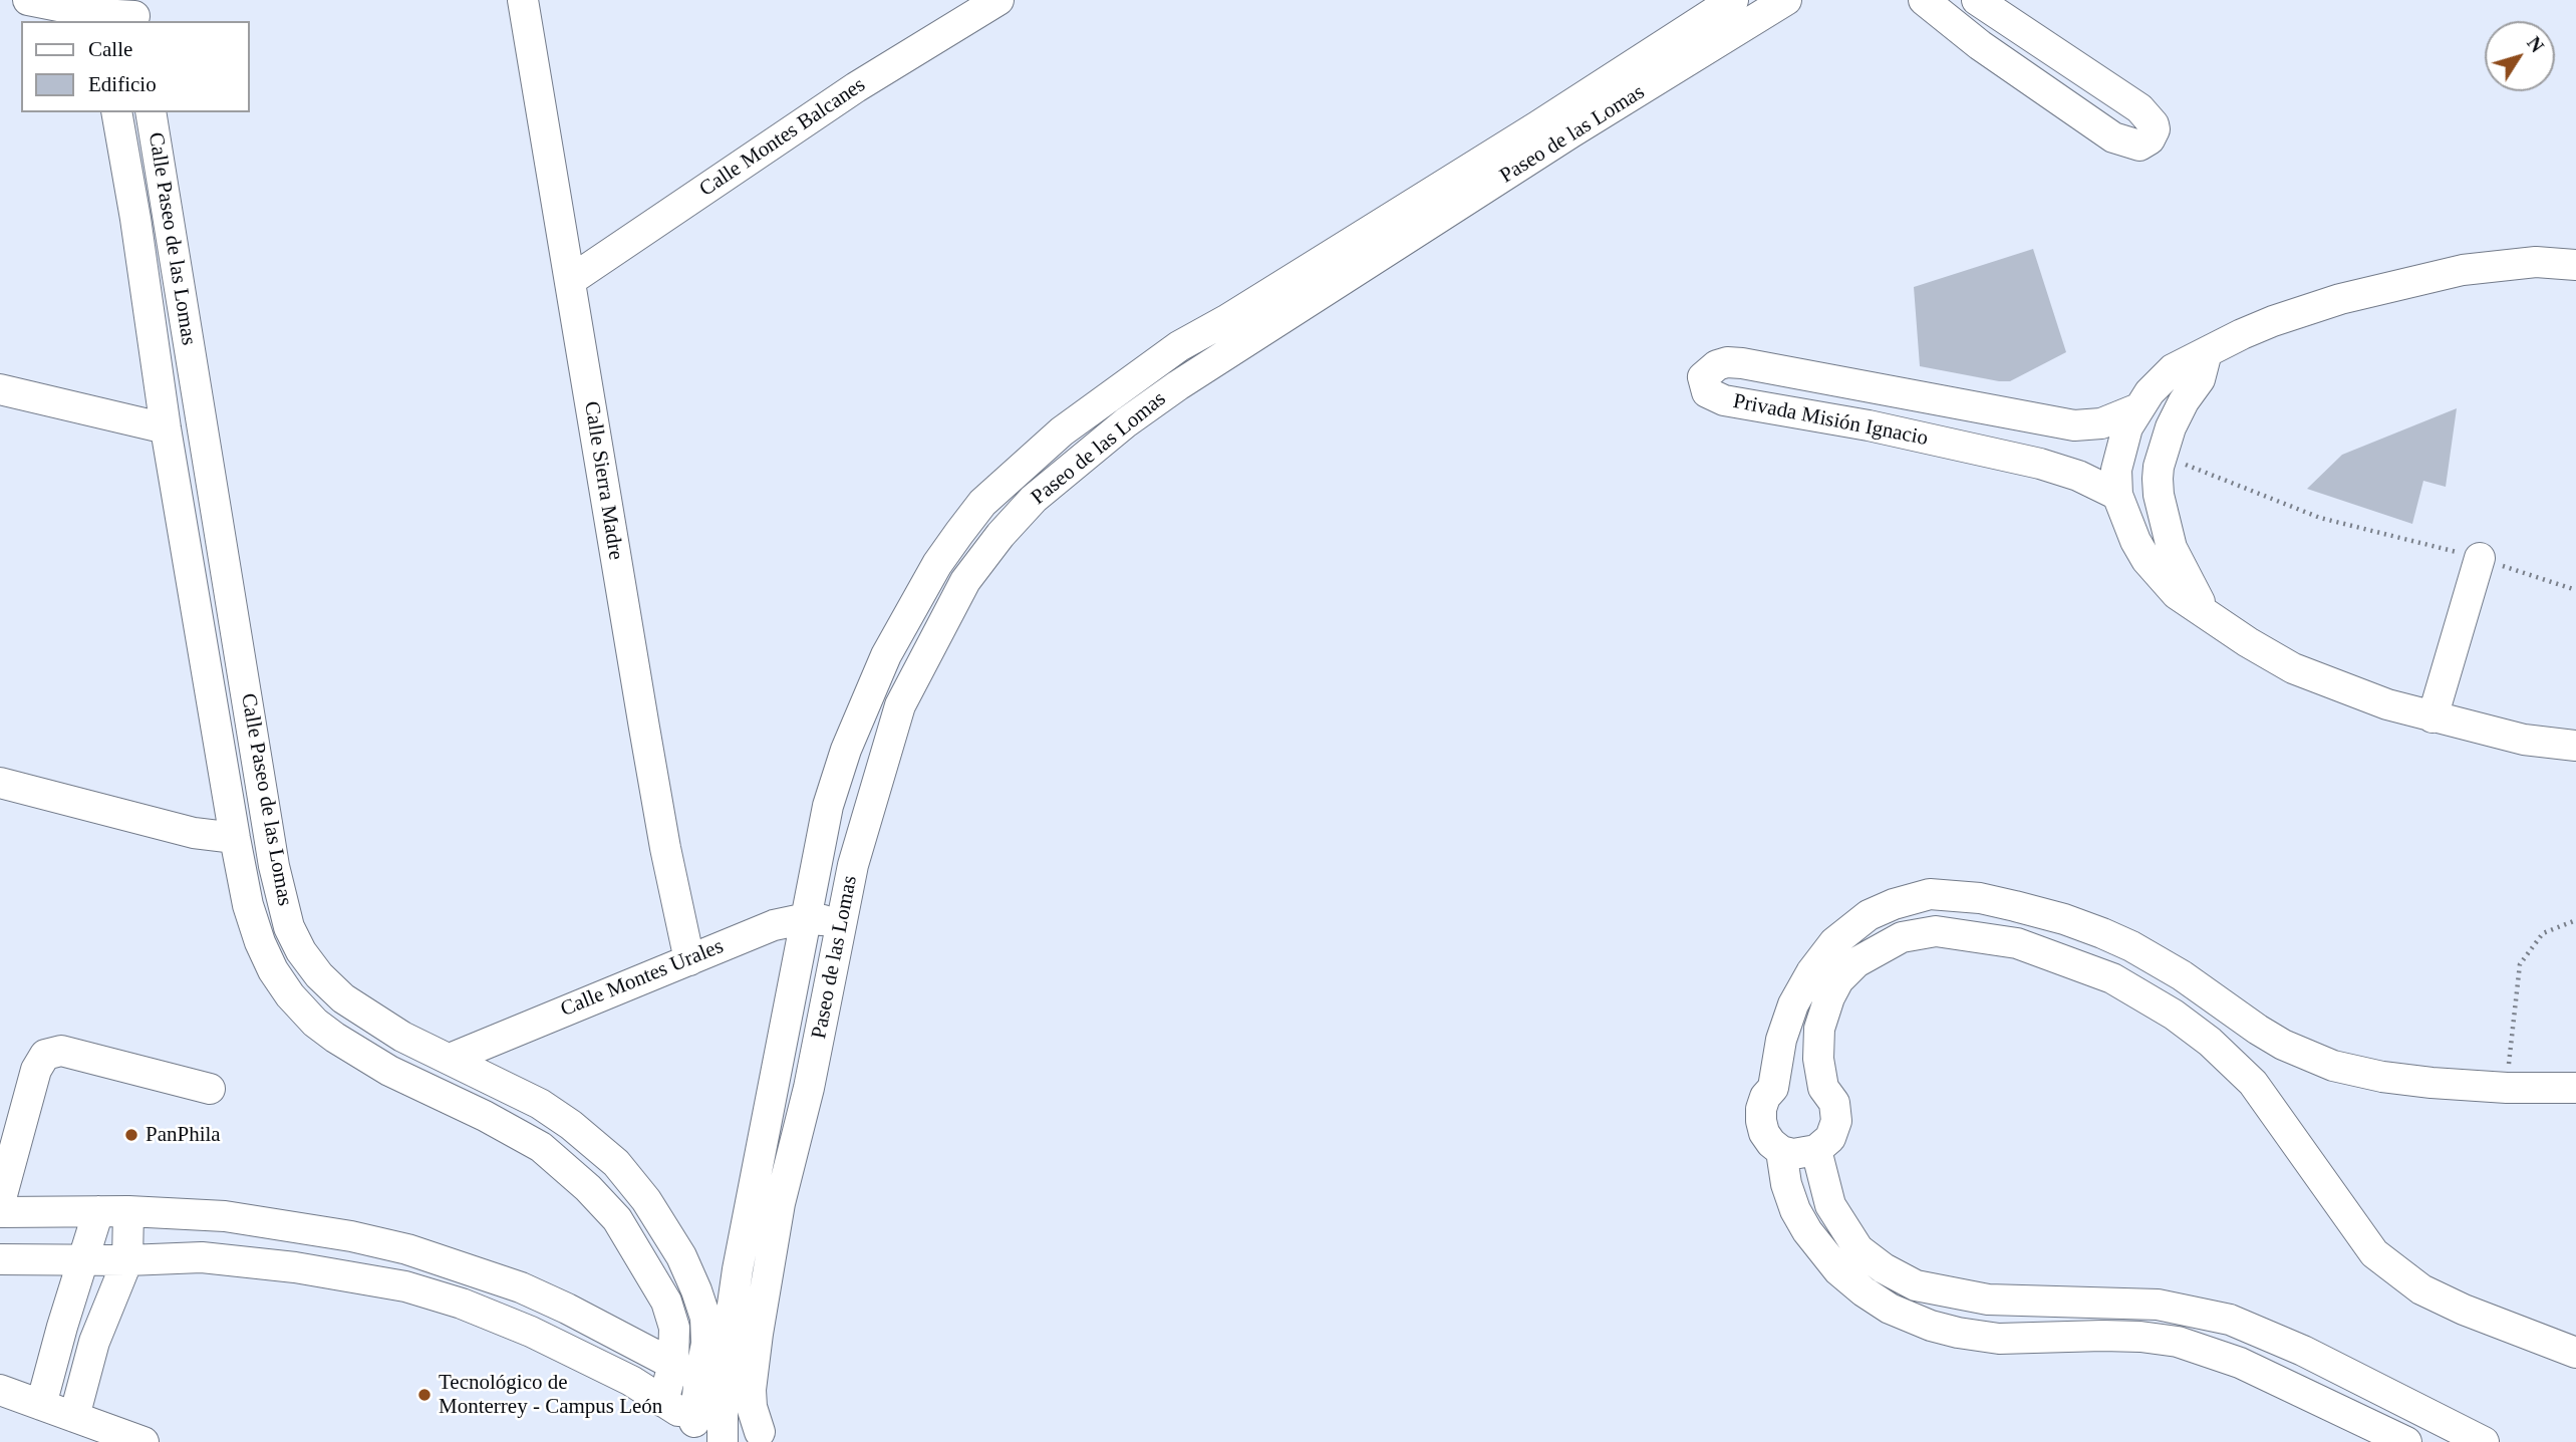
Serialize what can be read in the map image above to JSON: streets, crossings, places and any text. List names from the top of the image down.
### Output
{
  "streets": {
    "street": [
      "Paseo de las Lomas",
      "Calle Montes Balcanes",
      "Calle Paseo de las Lomas",
      "Privada Misión Ignacio",
      "Calle Sierra Madre",
      "Calle Montes Urales"
    ]
  },
  "crossings": [
    ["Paseo de las Lomas", "Calle Montes Urales"],
    ["Calle Montes Balcanes", "Calle Sierra Madre"],
    ["Calle Paseo de las Lomas", "Calle Montes Urales"],
    ["Calle Sierra Madre", "Calle Montes Urales"]
  ],
  "places": ["PanPhila", "Tecnológico de Monterrey - Campus León"],
  "legend": ["Calle", "Edificio"],
  "north": "top right"
}
